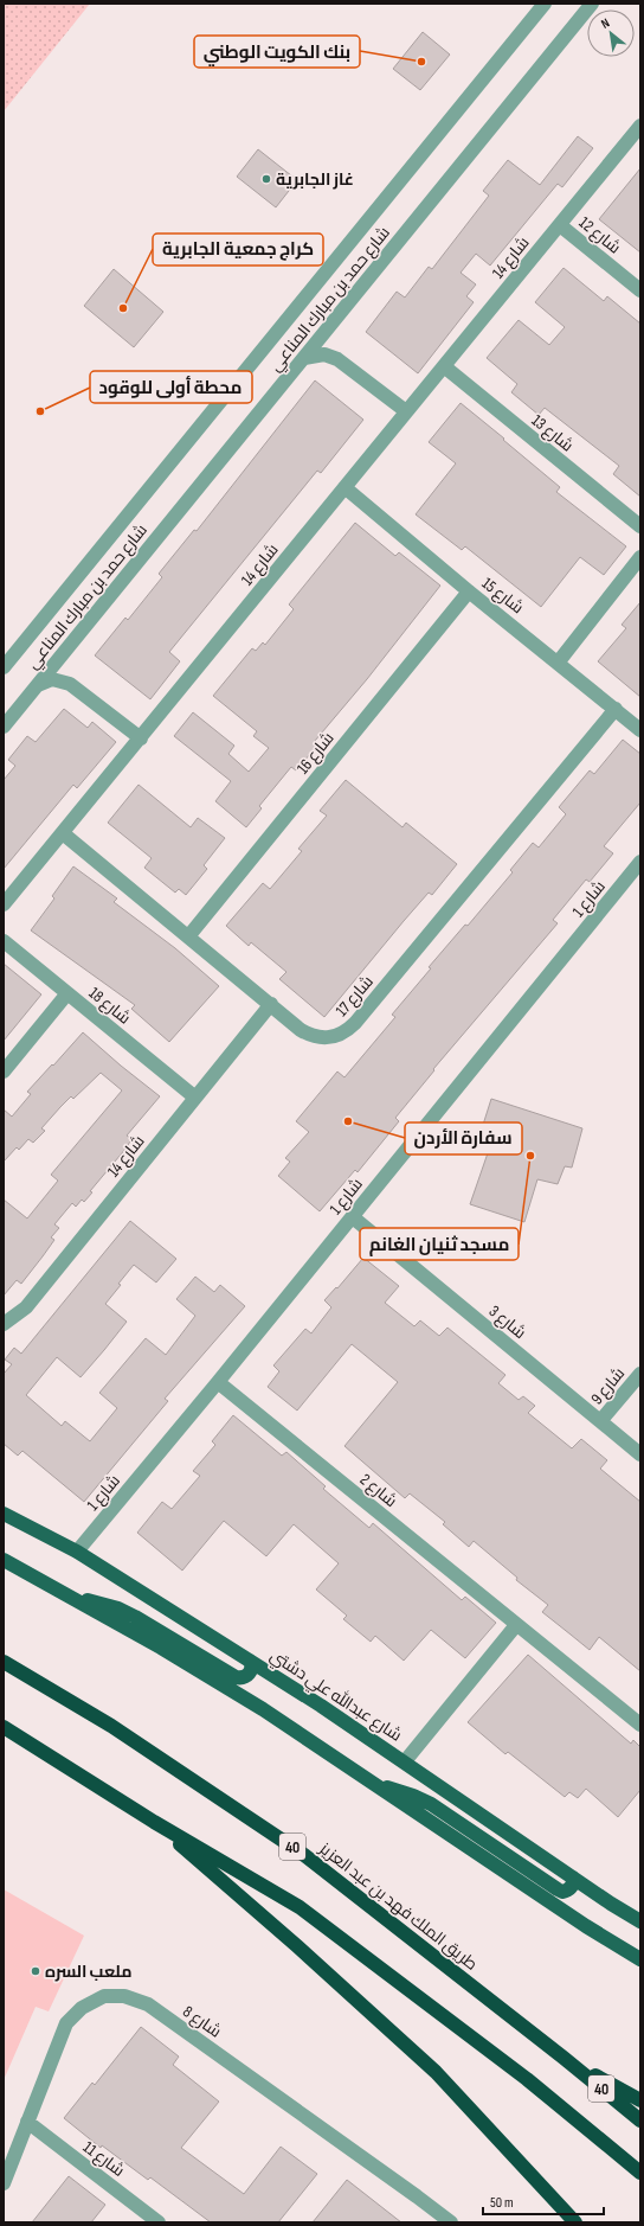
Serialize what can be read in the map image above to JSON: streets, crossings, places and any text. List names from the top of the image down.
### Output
{
  "streets": {
    "highway": ["40", "طريق الملك فهد بن عبد العزيز"],
    "main road": ["شارع عبدالله علي دشتي"],
    "street": [
      "شارع 12",
      "شارع 14",
      "شارع حمد بن مبارك المناعي",
      "شارع 13",
      "شارع 15",
      "شارع 16",
      "شارع 1",
      "شارع 17",
      "شارع 18",
      "شارع 3",
      "شارع 9",
      "شارع 2",
      "شارع 8",
      "شارع 11"
    ]
  },
  "crossings": [
    ["شارع 12", "شارع 14"],
    ["شارع 14", "شارع 13"],
    ["شارع 14", "شارع 15"],
    ["شارع 14", "شارع 17"],
    ["شارع 14", "شارع 18"],
    ["شارع 15", "شارع 16"],
    ["شارع 15", "شارع 17"],
    ["شارع 16", "شارع 17"],
    ["شارع 1", "شارع 3"],
    ["شارع 1", "شارع 2"],
    ["شارع 1", "شارع عبدالله علي دشتي"],
    ["شارع 3", "شارع 9"],
    ["شارع 8", "شارع 11"]
  ],
  "places": [
    "بنك الكويت الوطني",
    "غاز الجابرية",
    "كراج جمعية الجابرية",
    "محطة أولى للوقود",
    "سفارة الأردن",
    "مسجد ثنيان الغانم",
    "ملعب السره"
  ],
  "scale_bar": "50 m",
  "north": "top left"
}
